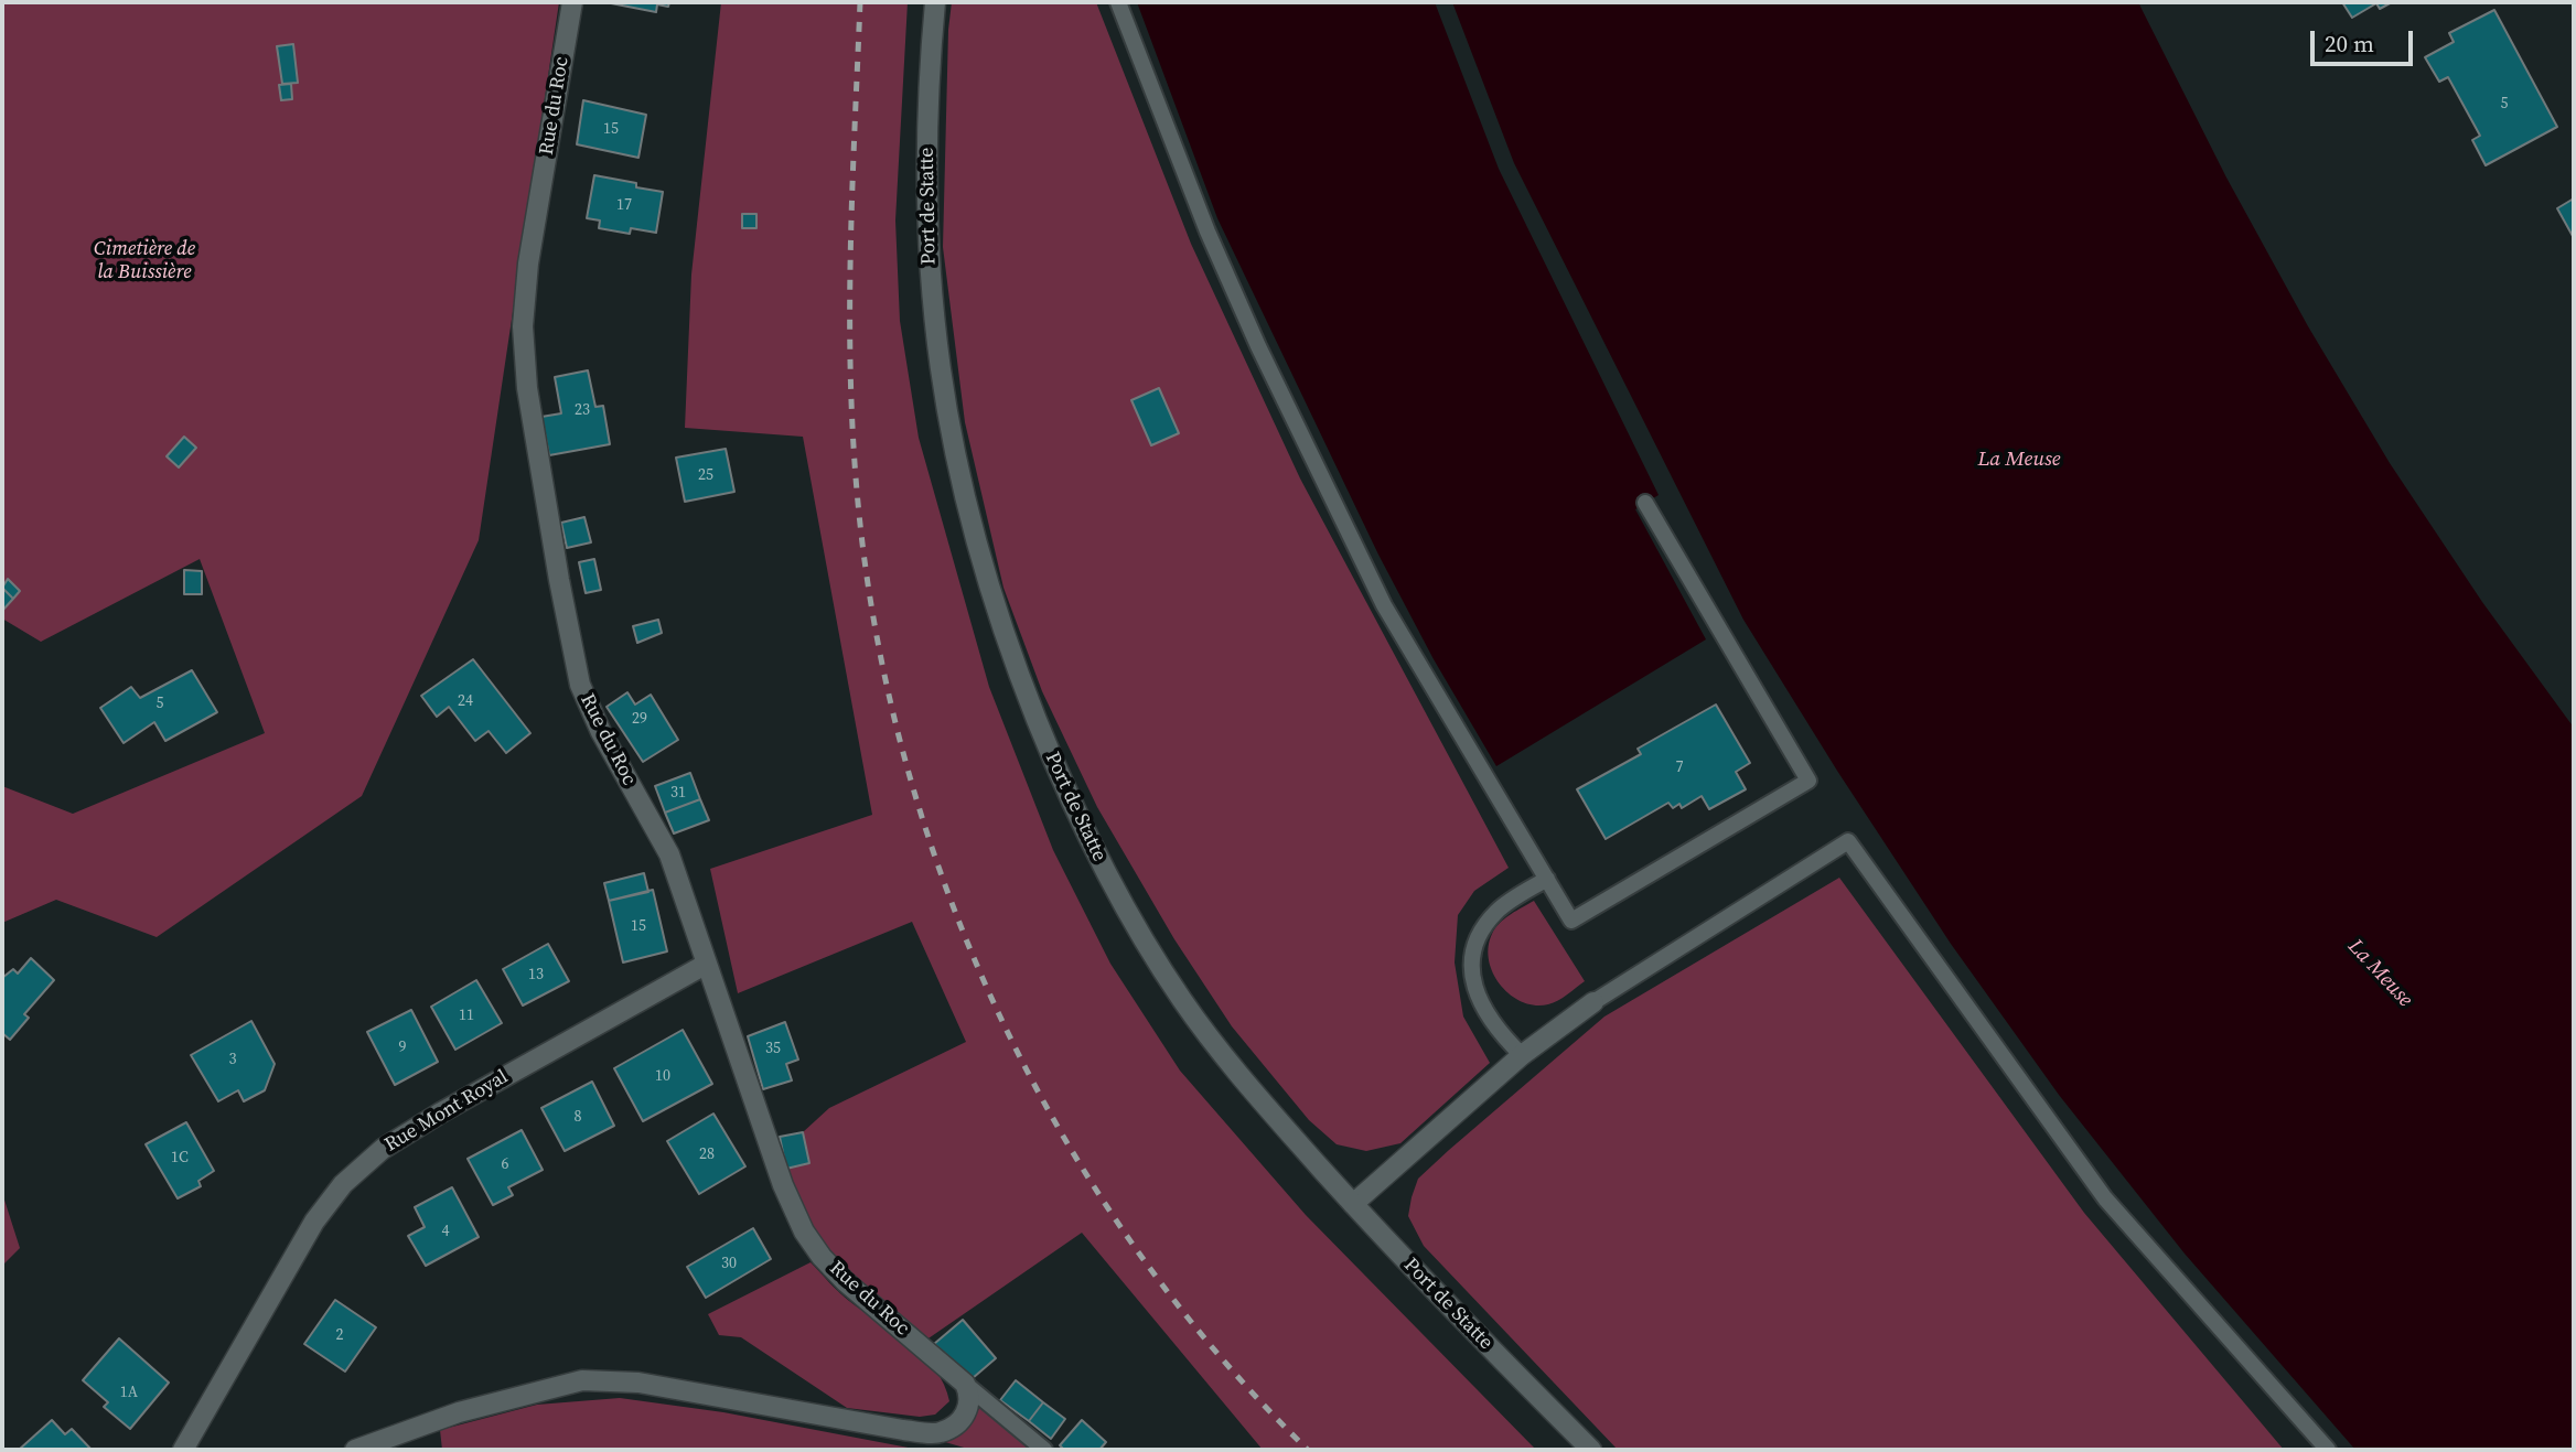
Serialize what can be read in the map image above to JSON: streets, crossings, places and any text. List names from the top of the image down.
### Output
{
  "streets": {
    "street": ["Rue du Roc", "Port de Statte", "Rue Mont Royal"]
  },
  "crossings": [
    ["Rue du Roc", "Rue Mont Royal"]
  ],
  "water": ["La Meuse"],
  "parks": ["Cimetière de la Buissière"],
  "house_numbers": [
    "5",
    "15",
    "17",
    "23",
    "25",
    "24",
    "5",
    "29",
    "7",
    "31",
    "15",
    "13",
    "11",
    "9",
    "35",
    "3",
    "10",
    "8",
    "28",
    "1C",
    "6",
    "4",
    "30",
    "2",
    "1A"
  ],
  "scale_bar": "20 m"
}
